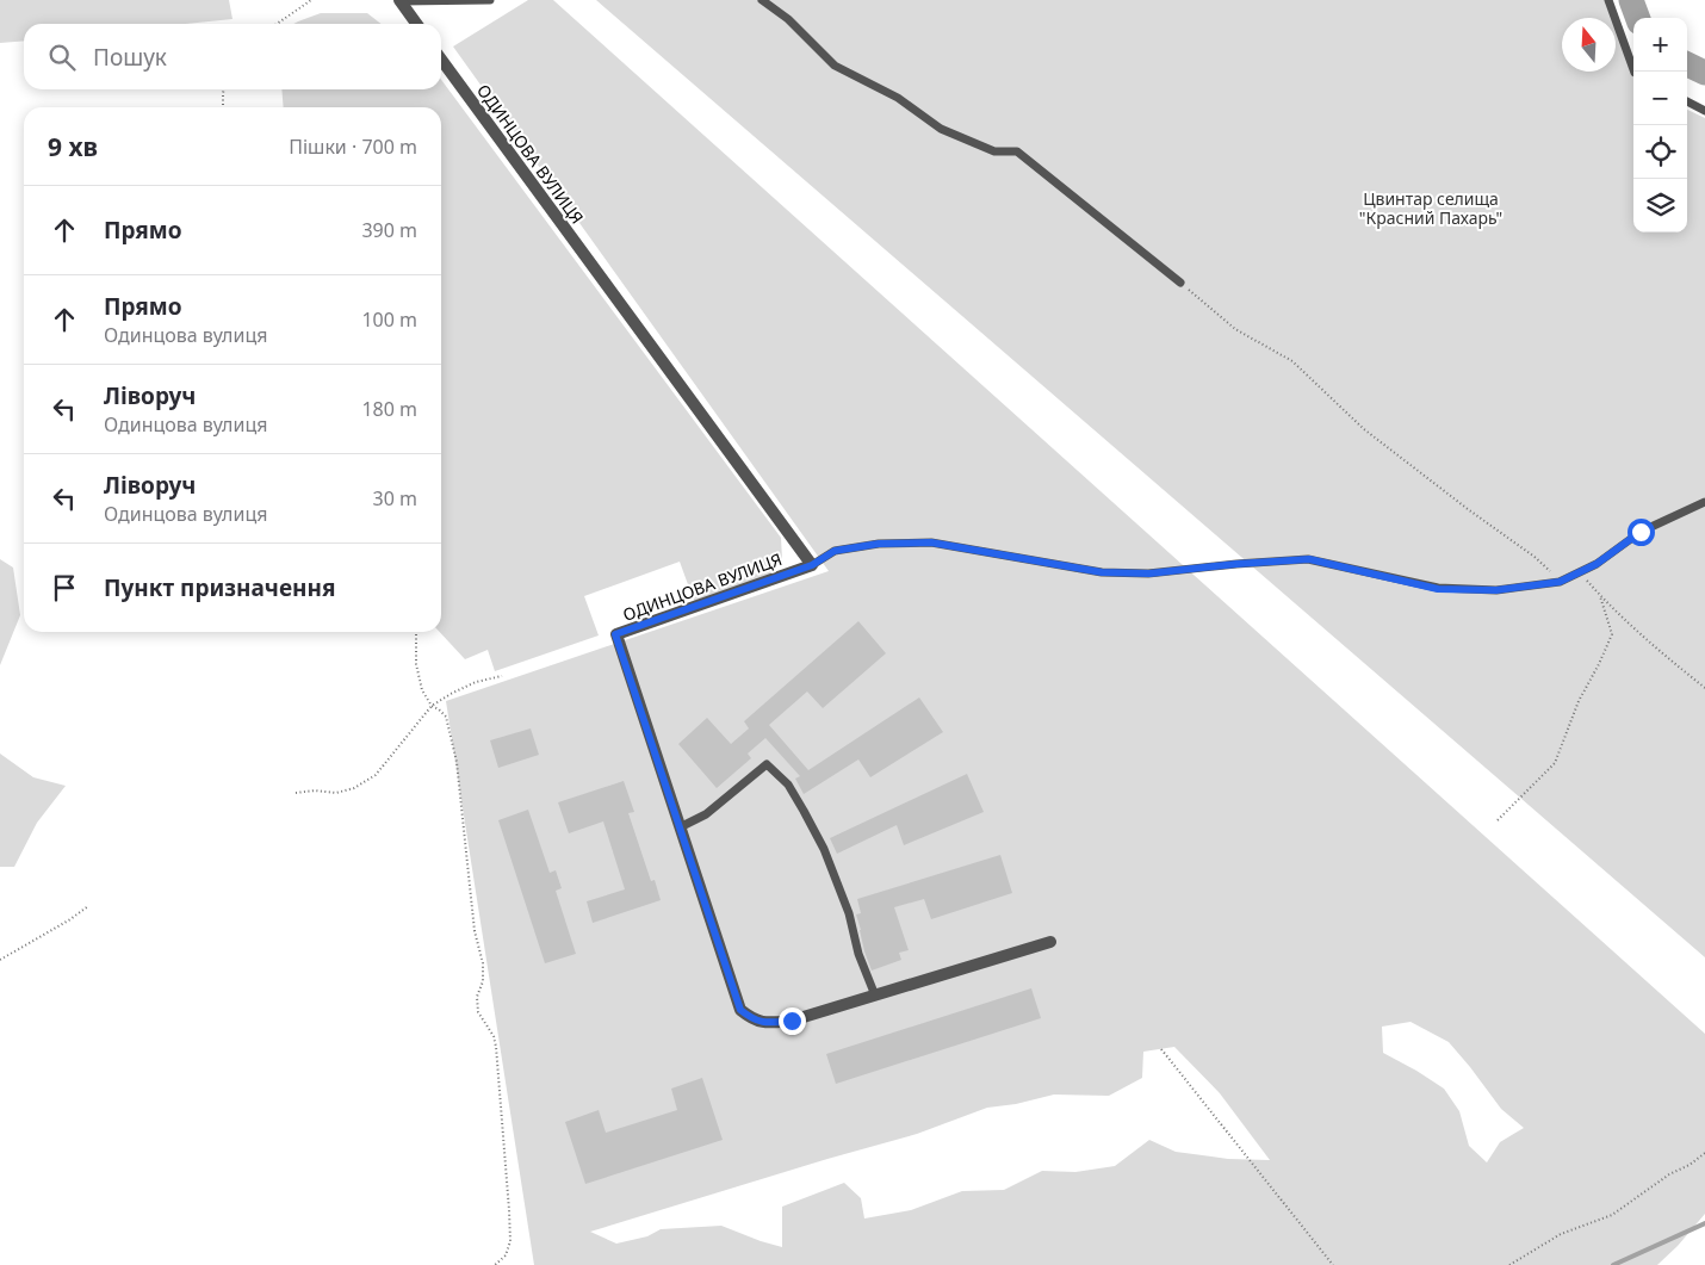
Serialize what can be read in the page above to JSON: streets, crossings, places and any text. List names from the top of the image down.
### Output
{
  "streets": {
    "street": ["ОДИНЦОВА ВУЛИЦЯ"]
  },
  "parks": ["Цвинтар селища \"Красний Пахарь\""],
  "north": "top",
  "page": {
    "map_buttons": ["+", "−"],
    "search": "Пошук",
    "heading": ["9 хв", "Пішки · 700 m"],
    "list": [
      ["Прямо", "390 m"],
      ["Прямо", "Одинцова вулиця", "100 m"],
      ["Ліворуч", "Одинцова вулиця", "180 m"],
      ["Ліворуч", "Одинцова вулиця", "30 m"],
      "Пункт призначення"
    ]
  }
}
